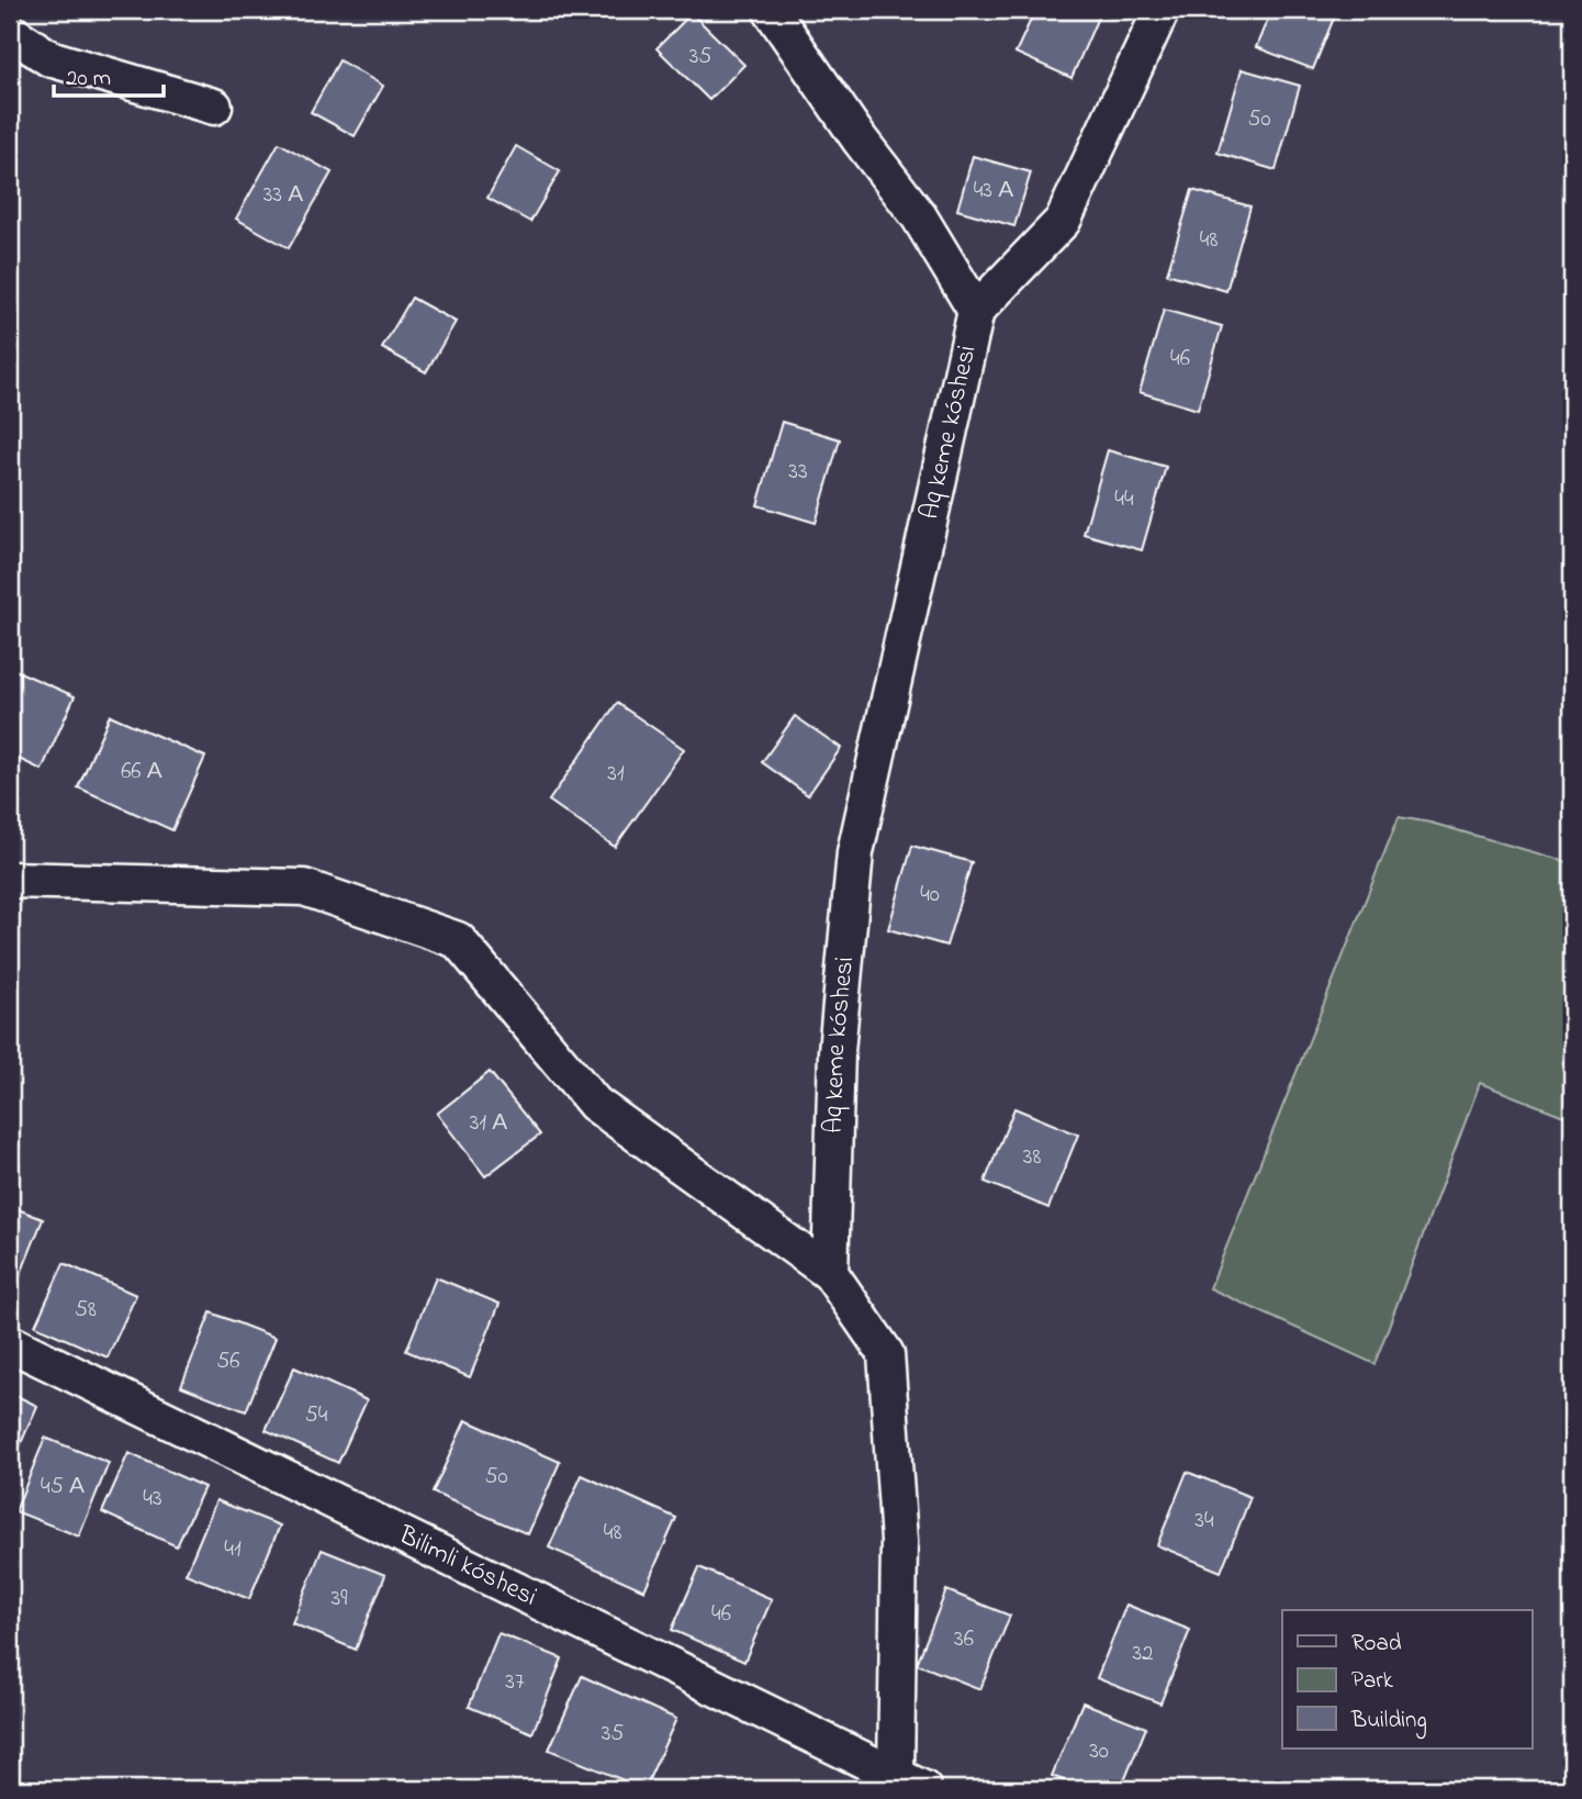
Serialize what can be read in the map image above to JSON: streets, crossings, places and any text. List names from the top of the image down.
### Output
{
  "streets": {
    "street": ["Aq keme kóshesi", "Bilimli kóshesi"]
  },
  "house_numbers": [
    "35",
    "50",
    "43 А",
    "33 А",
    "48",
    "46",
    "33",
    "44",
    "66 А",
    "31",
    "40",
    "31 А",
    "38",
    "58",
    "56",
    "54",
    "50",
    "45 А",
    "43",
    "34",
    "48",
    "41",
    "39",
    "46",
    "36",
    "32",
    "37",
    "35",
    "30"
  ],
  "legend": ["Road", "Park", "Building"],
  "scale_bar": "20 m"
}
